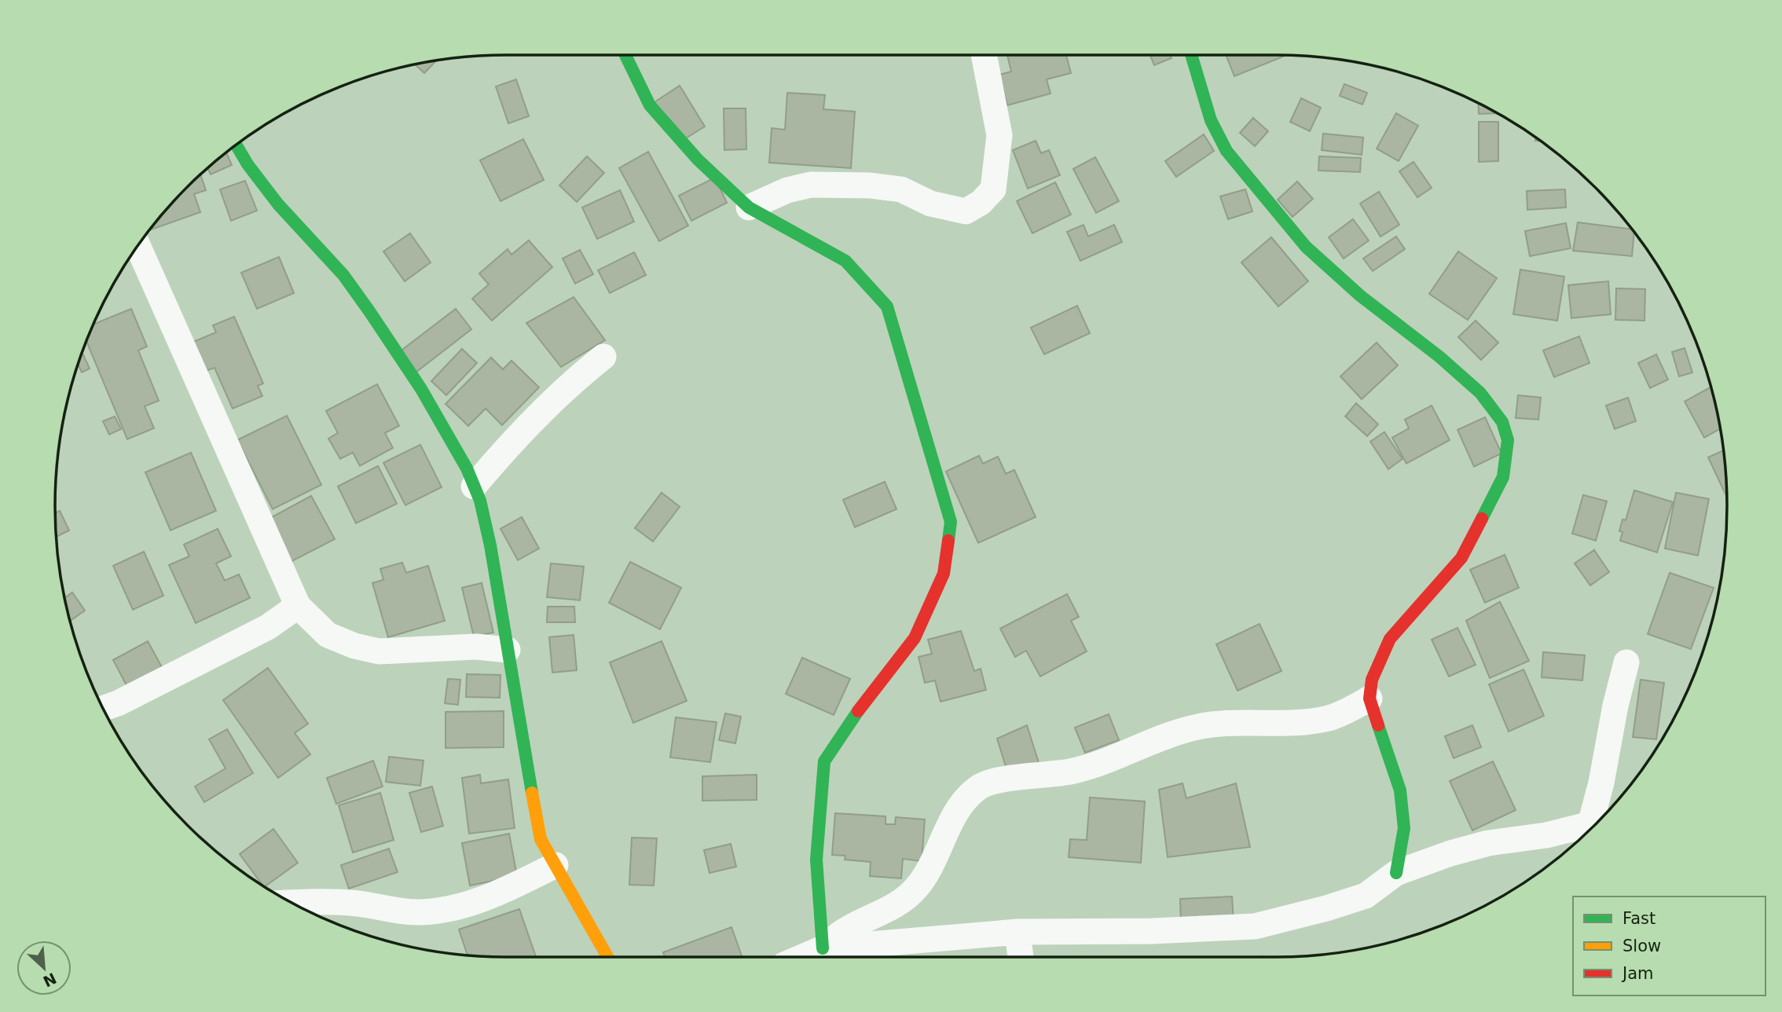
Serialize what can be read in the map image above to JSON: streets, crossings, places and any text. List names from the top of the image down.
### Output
{
  "legend": ["Fast", "Slow", "Jam"],
  "north": "bottom right"
}
